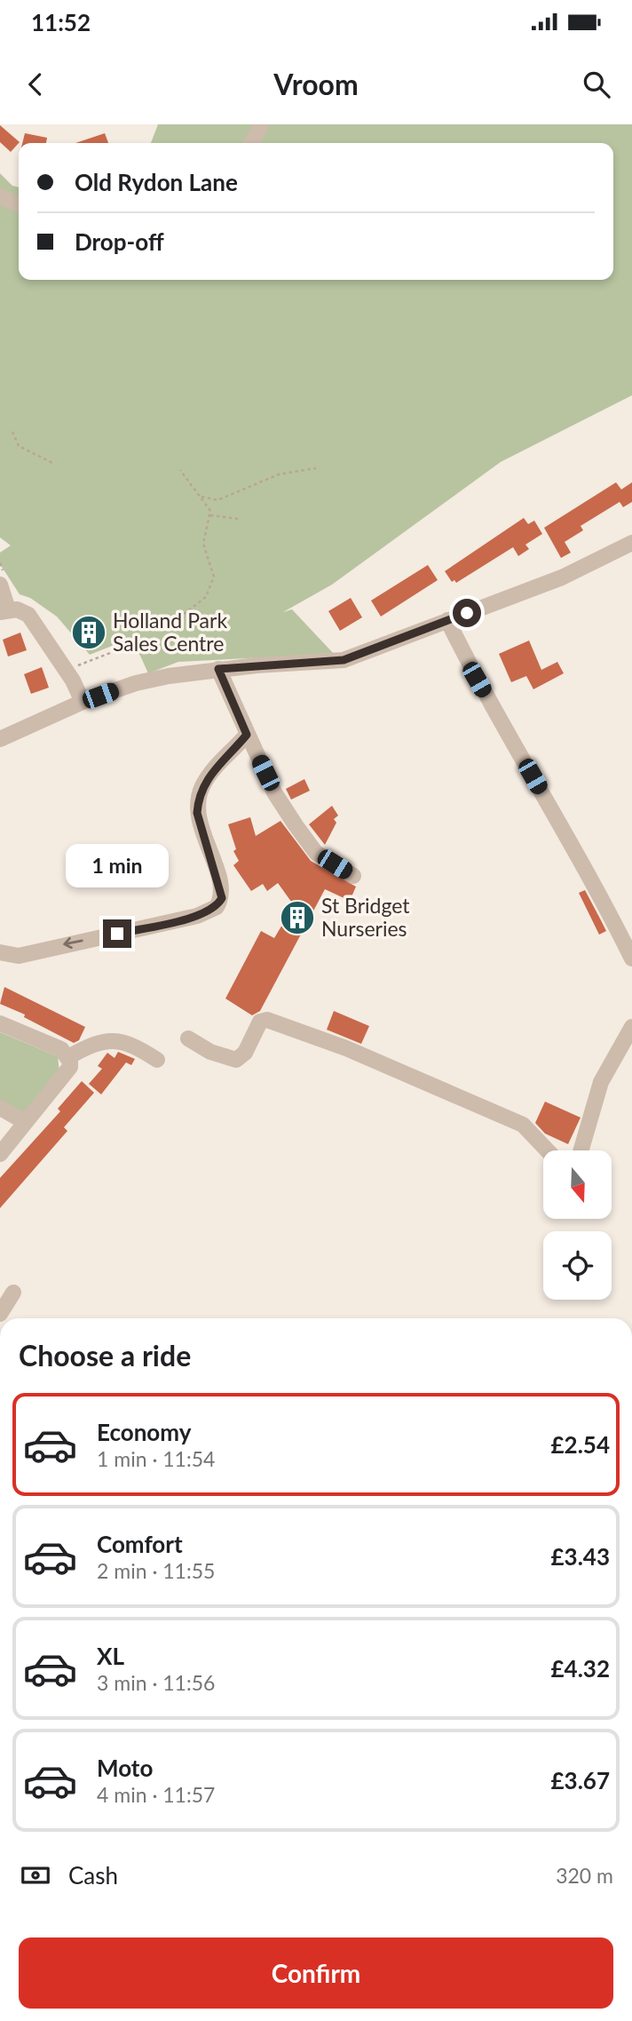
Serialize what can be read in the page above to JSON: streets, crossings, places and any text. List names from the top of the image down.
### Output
{
  "places": {
    "building": ["Holland Park Sales Centre", "St Bridget Nurseries"]
  },
  "north": "bottom",
  "page": {
    "status": "11:52",
    "header": "Vroom",
    "banner": ["Old Rydon Lane", "Drop-off"],
    "bubble": "1 min",
    "heading": "Choose a ride",
    "list": [
      {
        "name": "Economy",
        "note": "1 min · 11:54",
        "value": "£2.54"
      },
      {
        "name": "Comfort",
        "note": "2 min · 11:55",
        "value": "£3.43"
      },
      {
        "name": "XL",
        "note": "3 min · 11:56",
        "value": "£4.32"
      },
      {
        "name": "Moto",
        "note": "4 min · 11:57",
        "value": "£3.67"
      }
    ],
    "pay": ["Cash", "320 m"],
    "buttons": "Confirm"
  }
}
